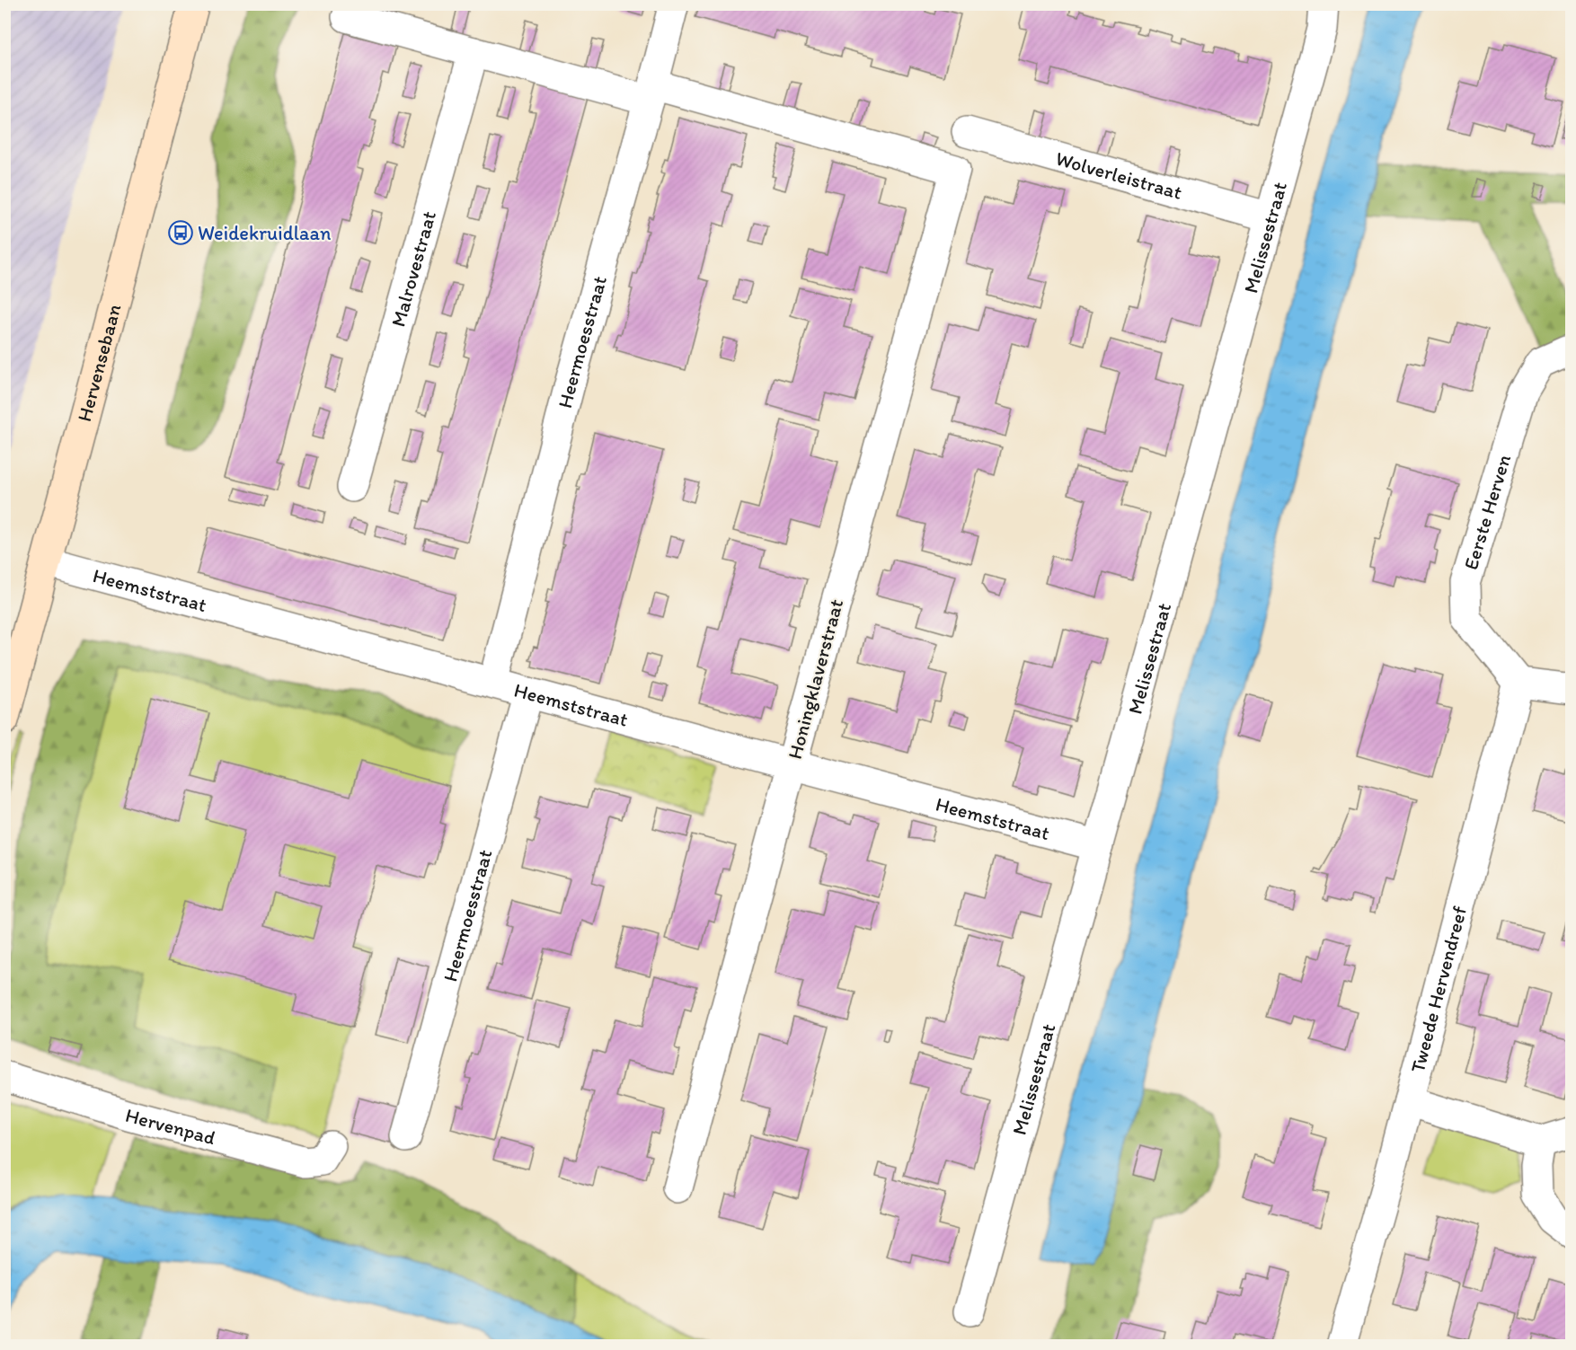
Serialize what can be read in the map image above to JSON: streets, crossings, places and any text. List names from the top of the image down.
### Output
{
  "streets": {
    "street": [
      "Wolverleistraat",
      "Melissestraat",
      "Malrovestraat",
      "Heermoesstraat",
      "Hervensebaan",
      "Eerste Herven",
      "Heemststraat",
      "Honingklaverstraat",
      "Tweede Hervendreef",
      "Hervenpad"
    ]
  },
  "crossings": [
    ["Wolverleistraat", "Melissestraat"],
    ["Melissestraat", "Heemststraat"],
    ["Heermoesstraat", "Heemststraat"],
    ["Heermoesstraat", "Honingklaverstraat"],
    ["Hervensebaan", "Heemststraat"],
    ["Eerste Herven", "Tweede Hervendreef"],
    ["Heemststraat", "Honingklaverstraat"]
  ],
  "places": {
    "bus stop": ["Weidekruidlaan"]
  }
}
